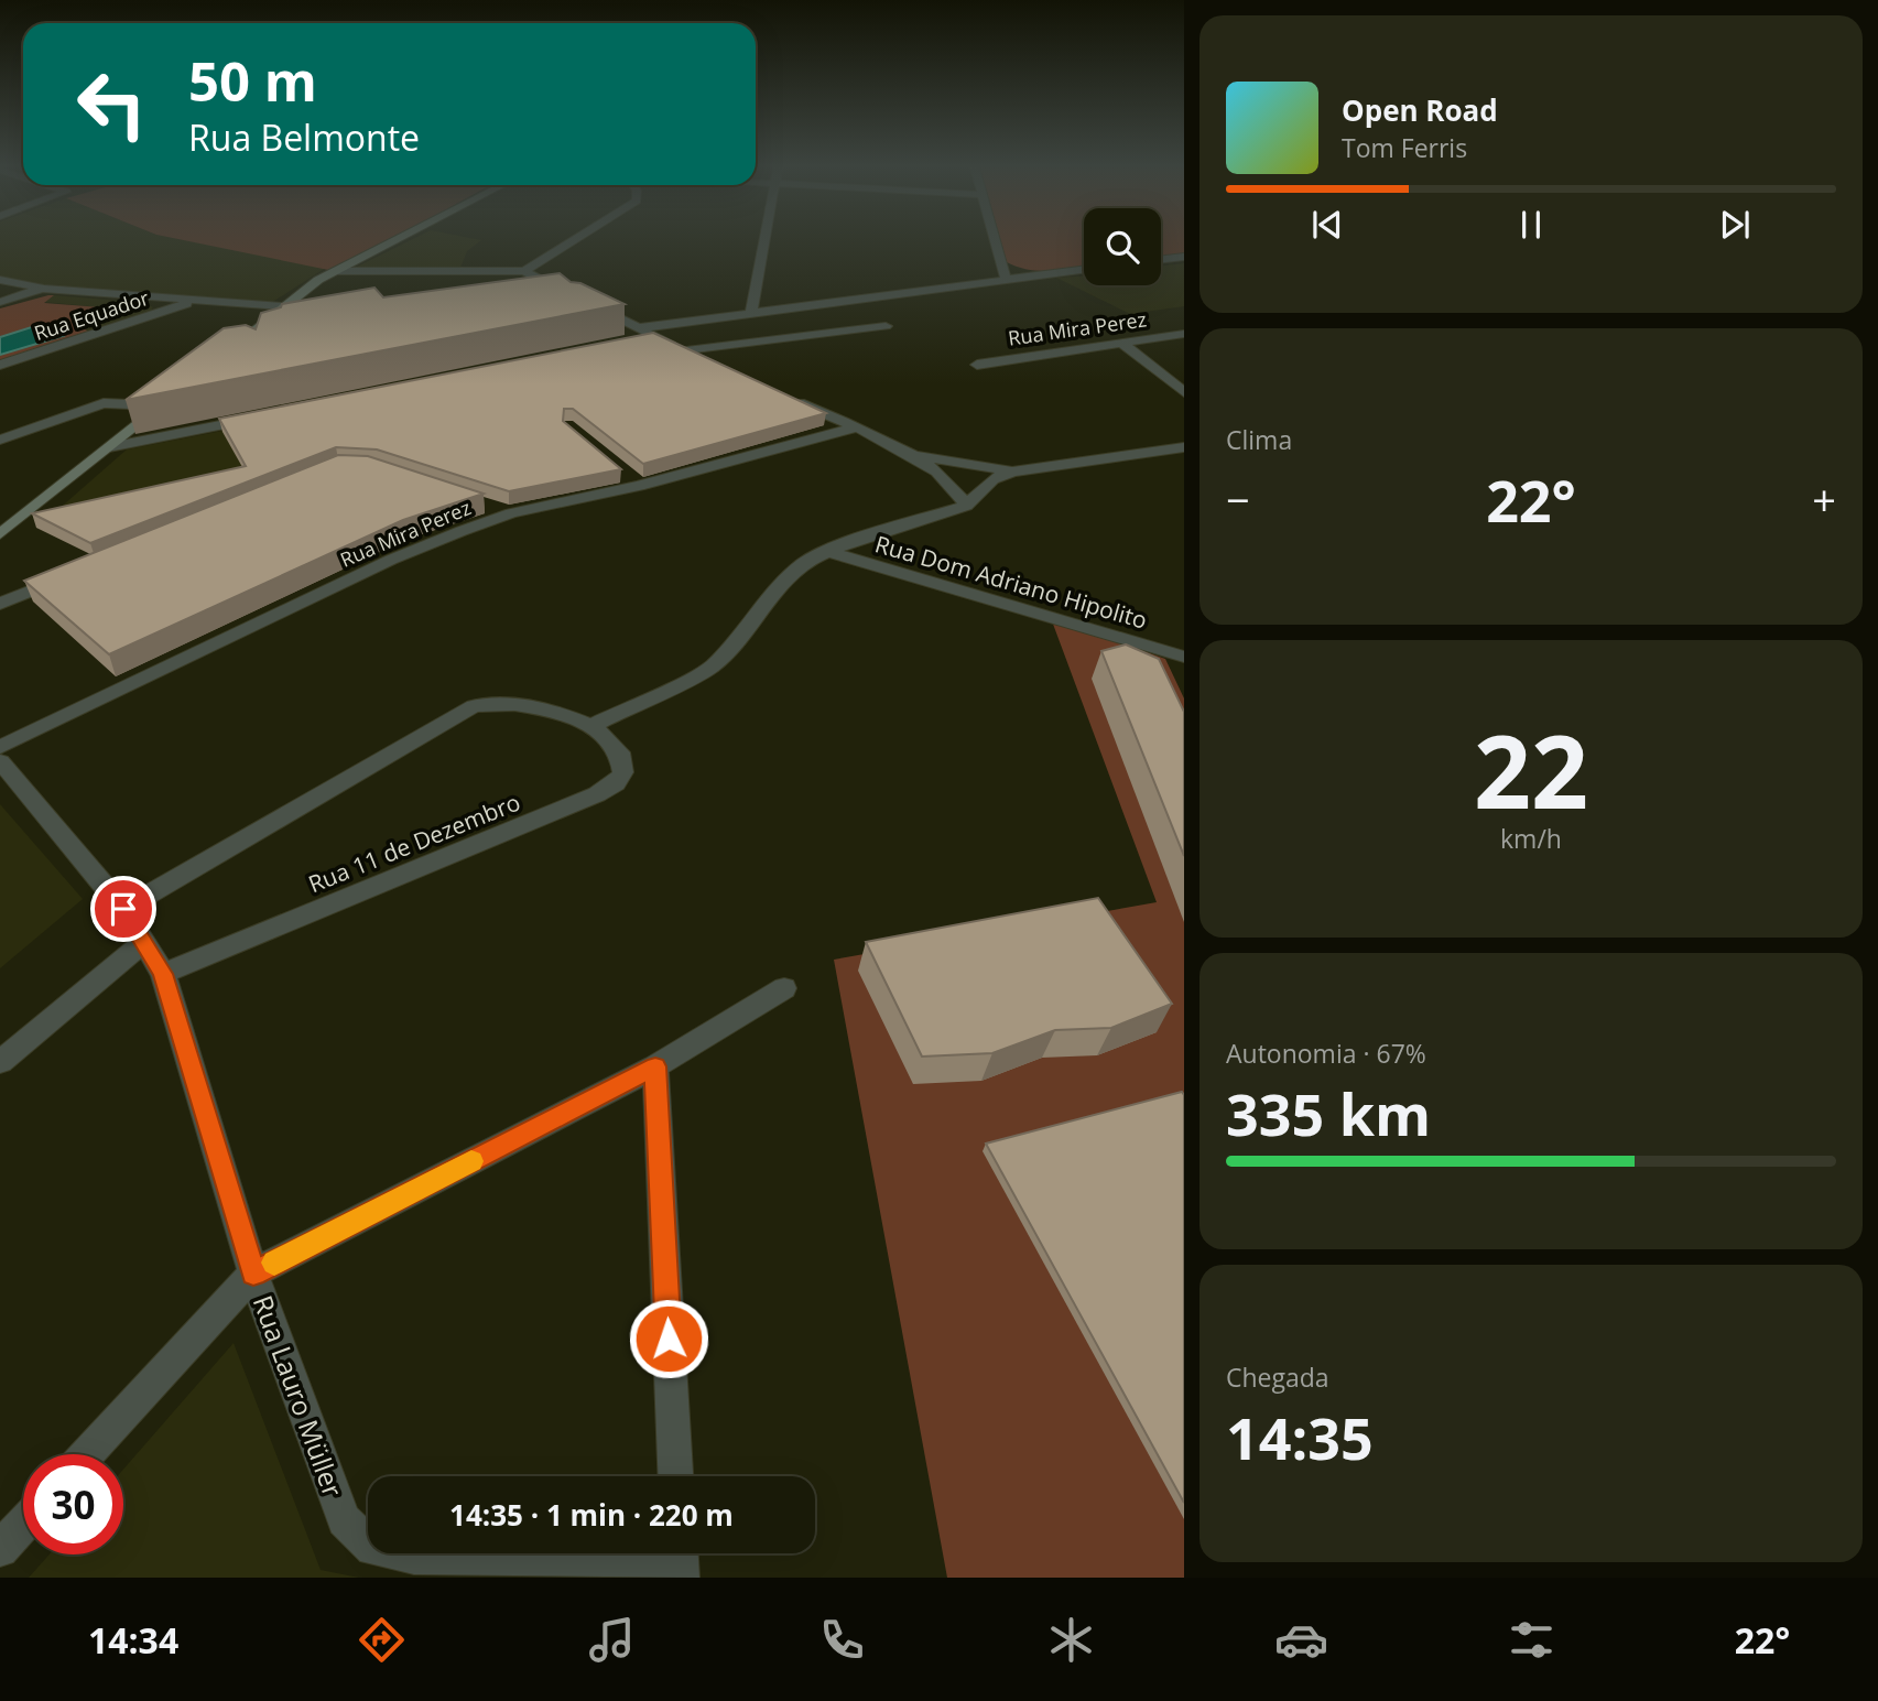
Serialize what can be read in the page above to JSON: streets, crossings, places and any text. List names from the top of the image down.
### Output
{
  "streets": {
    "street": [
      "Rua Equador",
      "Rua Mira Perez",
      "Rua Dom Adriano Hipolito",
      "Rua 11 de Dezembro",
      "Rua Lauro Müller"
    ]
  },
  "crossings": [
    ["Rua 11 de Dezembro", "Rua Lauro Müller"]
  ],
  "page": {
    "turn": ["50 m", "Rua Belmonte"],
    "song": ["Open Road", "Tom Ferris"],
    "tile": [
      "Clima",
      ["22", "km/h"],
      ["Autonomia · 67%", "335 km"],
      ["Chegada", "14:35"]
    ],
    "heat": ["−", "22°", "+"],
    "limit": "30",
    "trip": "14:35 · 1 min · 220 m",
    "tabs": ["14:34", "22°"]
  }
}
